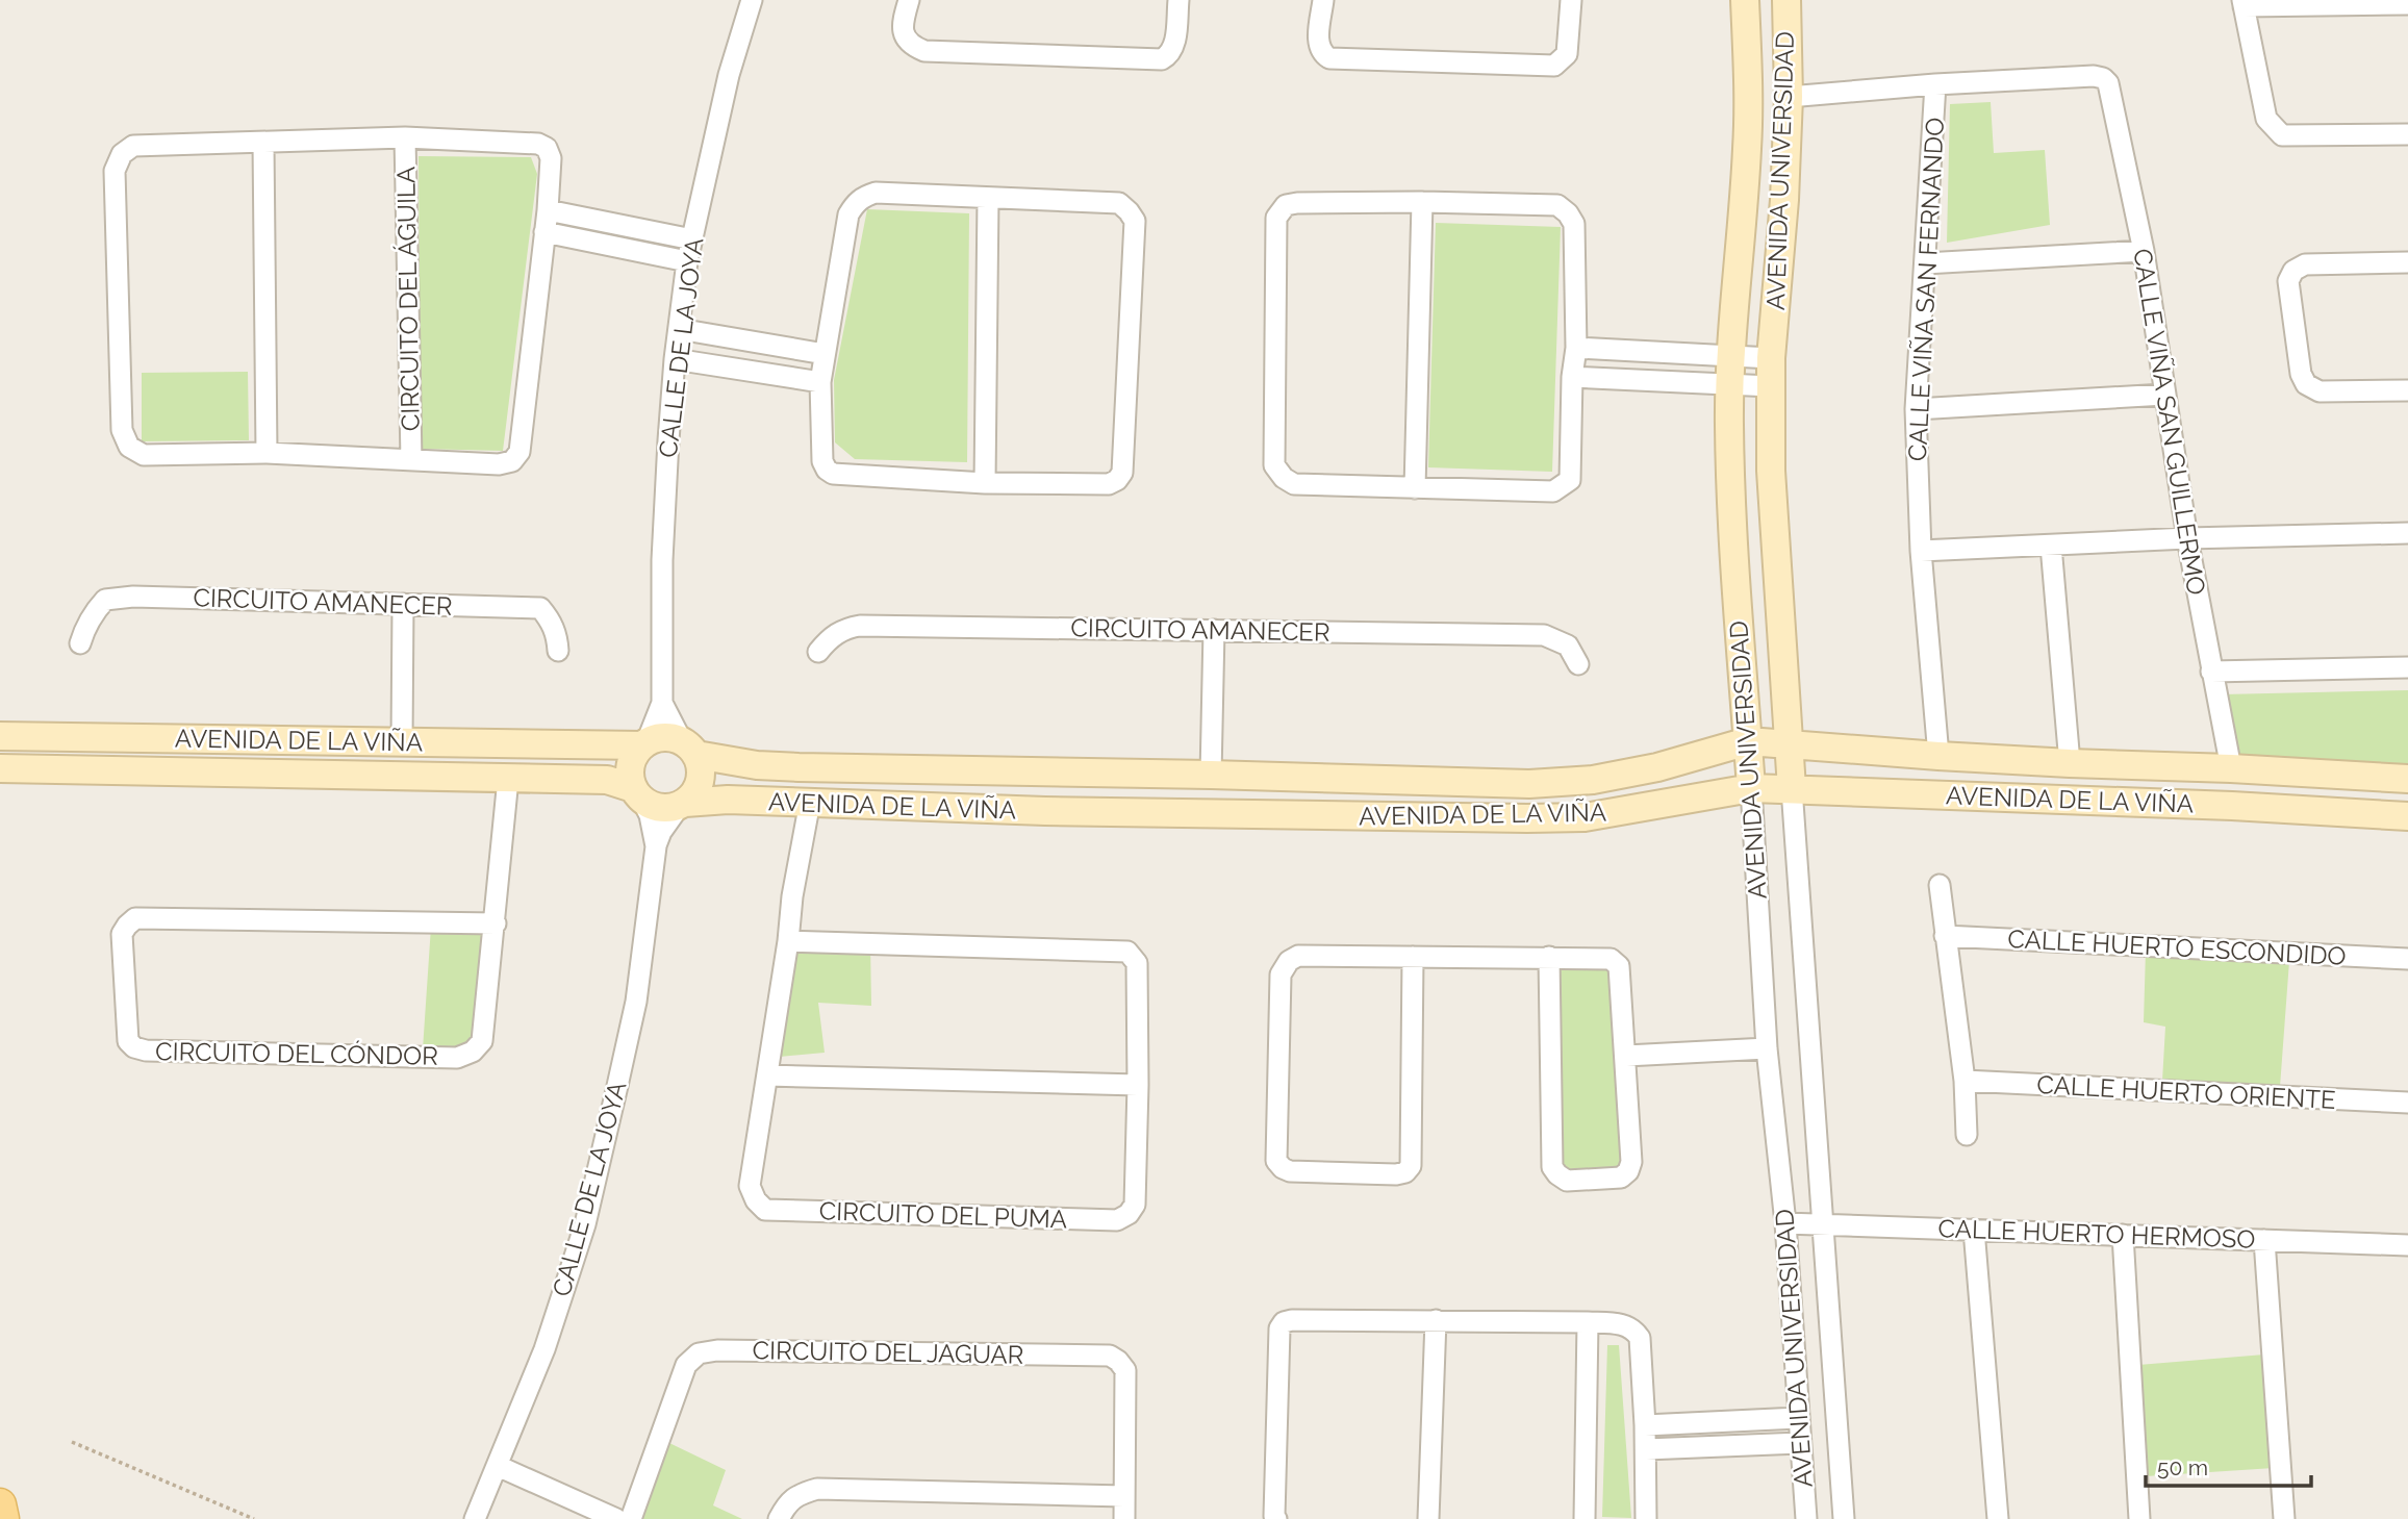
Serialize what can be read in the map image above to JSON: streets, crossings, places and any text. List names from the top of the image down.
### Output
{
  "streets": {
    "street": [
      "AVENIDA UNIVERSIDAD",
      "CALLE VIÑA SAN FERNANDO",
      "CIRCUITO DEL ÁGUILA",
      "CALLE DE LA JOYA",
      "CALLE VIÑA SAN GUILLERMO",
      "CIRCUITO AMANECER",
      "AVENIDA DE LA VIÑA",
      "CALLE HUERTO ESCONDIDO",
      "CIRCUITO DEL CÓNDOR",
      "CALLE HUERTO ORIENTE",
      "CIRCUITO DEL PUMA",
      "CALLE HUERTO HERMOSO",
      "CIRCUITO DEL JAGUAR"
    ]
  },
  "crossings": [
    ["AVENIDA UNIVERSIDAD", "AVENIDA DE LA VIÑA"],
    ["AVENIDA UNIVERSIDAD", "CALLE HUERTO HERMOSO"],
    ["CALLE VIÑA SAN FERNANDO", "CALLE VIÑA SAN GUILLERMO"],
    ["CALLE VIÑA SAN FERNANDO", "AVENIDA DE LA VIÑA"],
    ["CALLE DE LA JOYA", "AVENIDA DE LA VIÑA"],
    ["CALLE VIÑA SAN GUILLERMO", "AVENIDA DE LA VIÑA"],
    ["AVENIDA DE LA VIÑA", "CIRCUITO DEL CÓNDOR"],
    ["AVENIDA DE LA VIÑA", "CIRCUITO DEL PUMA"]
  ],
  "scale_bar": "50 m"
}
